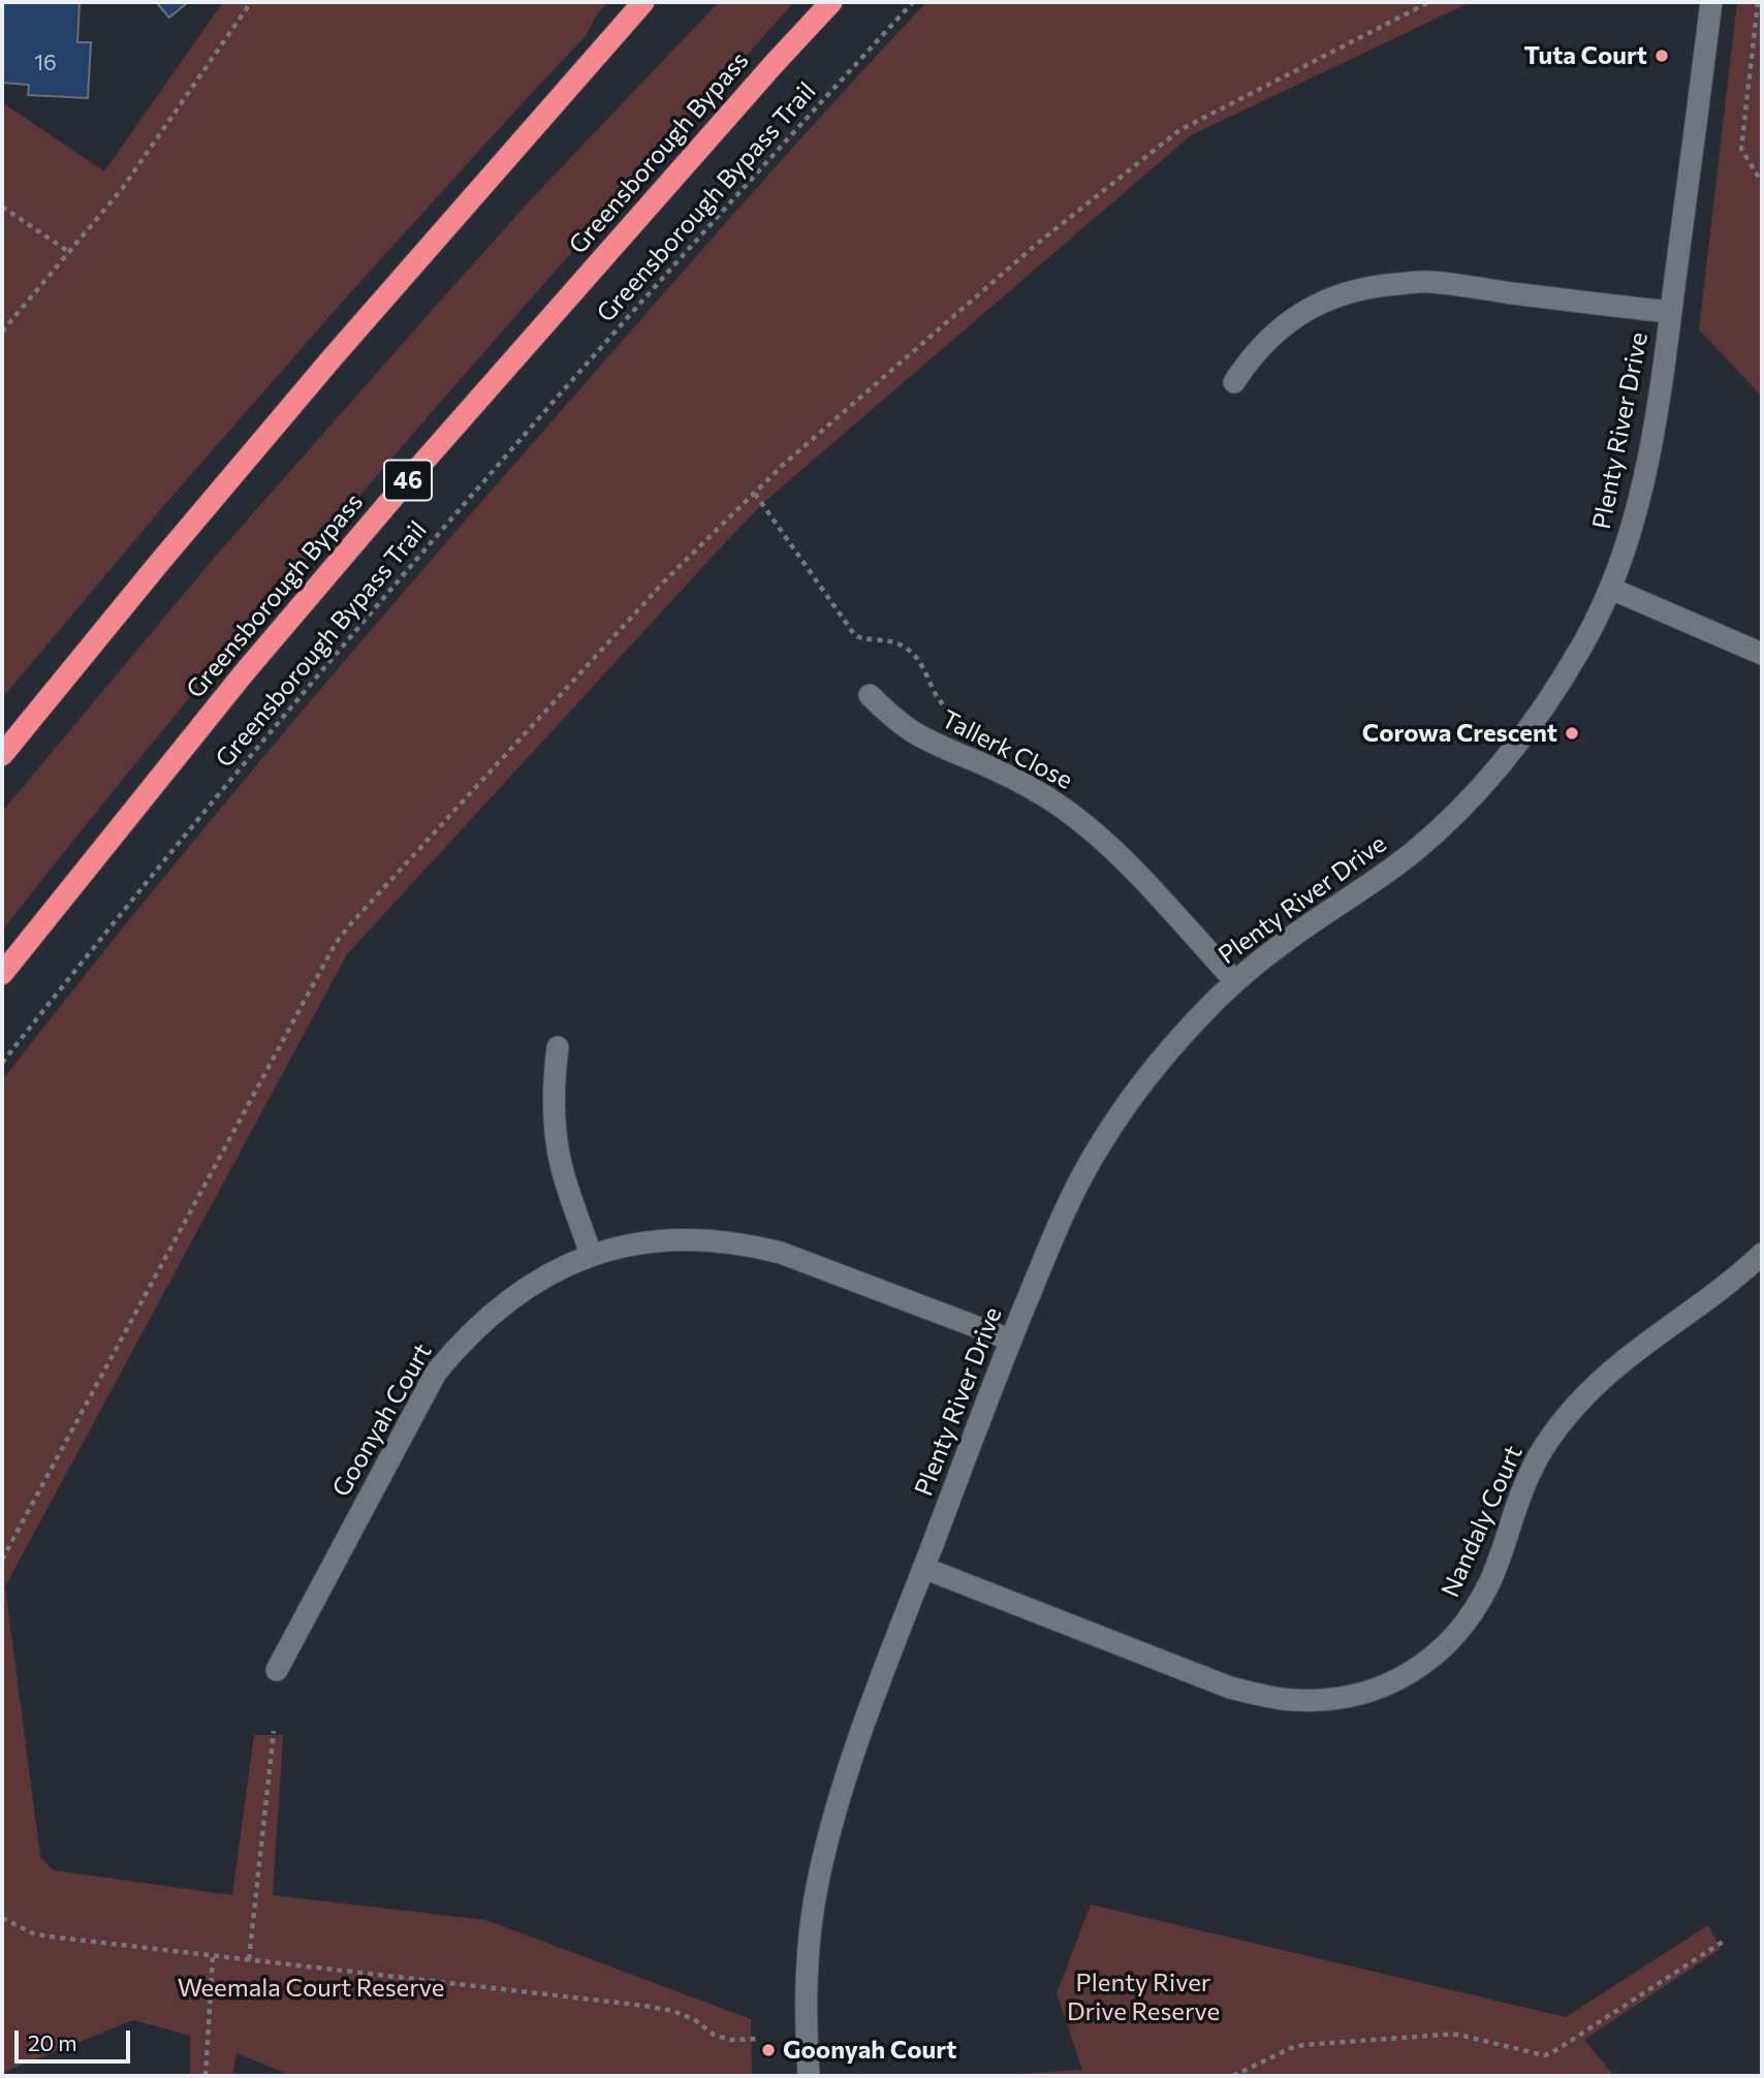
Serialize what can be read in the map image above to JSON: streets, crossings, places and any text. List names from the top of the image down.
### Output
{
  "streets": {
    "highway": ["Greensborough Bypass", "46"],
    "street": [
      "Plenty River Drive",
      "Tallerk Close",
      "Goonyah Court",
      "Nandaly Court"
    ],
    "path": ["Greensborough Bypass Trail"]
  },
  "crossings": [
    ["Plenty River Drive", "Tallerk Close"],
    ["Plenty River Drive", "Goonyah Court"],
    ["Plenty River Drive", "Nandaly Court"]
  ],
  "parks": ["Plenty River Drive Reserve", "Weemala Court Reserve"],
  "places": ["Tuta Court", "Corowa Crescent", "Goonyah Court"],
  "house_numbers": ["16"],
  "scale_bar": "20 m"
}
